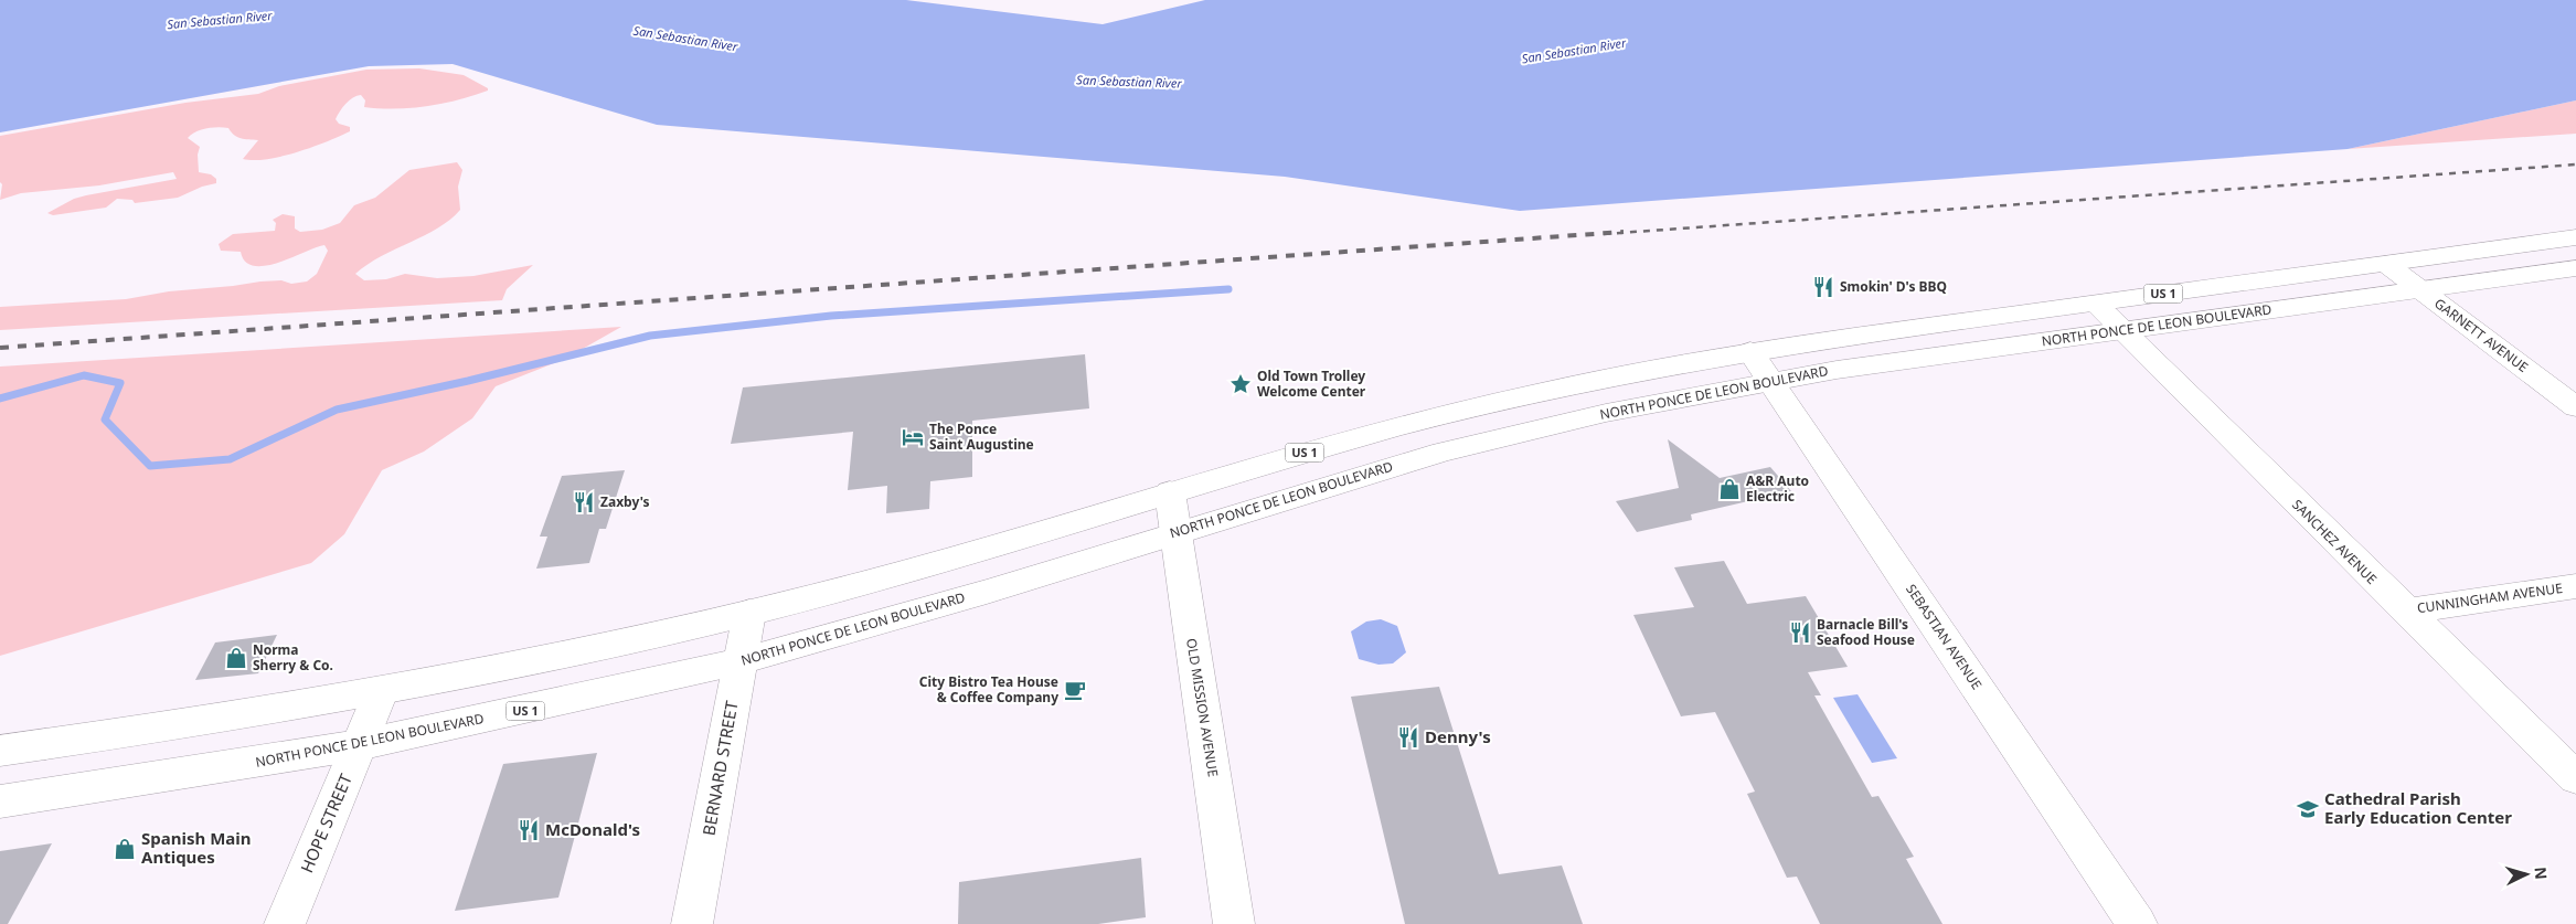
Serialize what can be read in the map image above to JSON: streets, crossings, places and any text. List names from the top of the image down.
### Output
{
  "streets": {
    "main road": [
      "US 1",
      "NORTH PONCE DE LEON BOULEVARD",
      "GARNETT AVENUE",
      "SANCHEZ AVENUE",
      "CUNNINGHAM AVENUE",
      "SEBASTIAN AVENUE",
      "OLD MISSION AVENUE",
      "BERNARD STREET",
      "HOPE STREET"
    ]
  },
  "crossings": [
    ["US 1", "GARNETT AVENUE"],
    ["US 1", "SANCHEZ AVENUE"],
    ["US 1", "SEBASTIAN AVENUE"],
    ["US 1", "OLD MISSION AVENUE"],
    ["US 1", "BERNARD STREET"],
    ["US 1", "HOPE STREET"],
    ["NORTH PONCE DE LEON BOULEVARD", "GARNETT AVENUE"],
    ["NORTH PONCE DE LEON BOULEVARD", "SANCHEZ AVENUE"],
    ["NORTH PONCE DE LEON BOULEVARD", "SEBASTIAN AVENUE"],
    ["NORTH PONCE DE LEON BOULEVARD", "OLD MISSION AVENUE"],
    ["NORTH PONCE DE LEON BOULEVARD", "BERNARD STREET"],
    ["NORTH PONCE DE LEON BOULEVARD", "HOPE STREET"],
    ["SANCHEZ AVENUE", "CUNNINGHAM AVENUE"]
  ],
  "water": ["San Sebastian River"],
  "places": {
    "restaurant": [
      "Smokin' D's BBQ",
      "Zaxby's",
      "Barnacle Bill's Seafood House",
      "Denny's",
      "McDonald's"
    ],
    "place": ["Old Town Trolley Welcome Center"],
    "hotel": ["The Ponce Saint Augustine"],
    "shop": ["A&R Auto Electric", "Norma Sherry & Co.", "Spanish Main Antiques"],
    "cafe": ["City Bistro Tea House & Coffee Company"],
    "school or university": ["Cathedral Parish Early Education Center"]
  },
  "north": "right"
}
